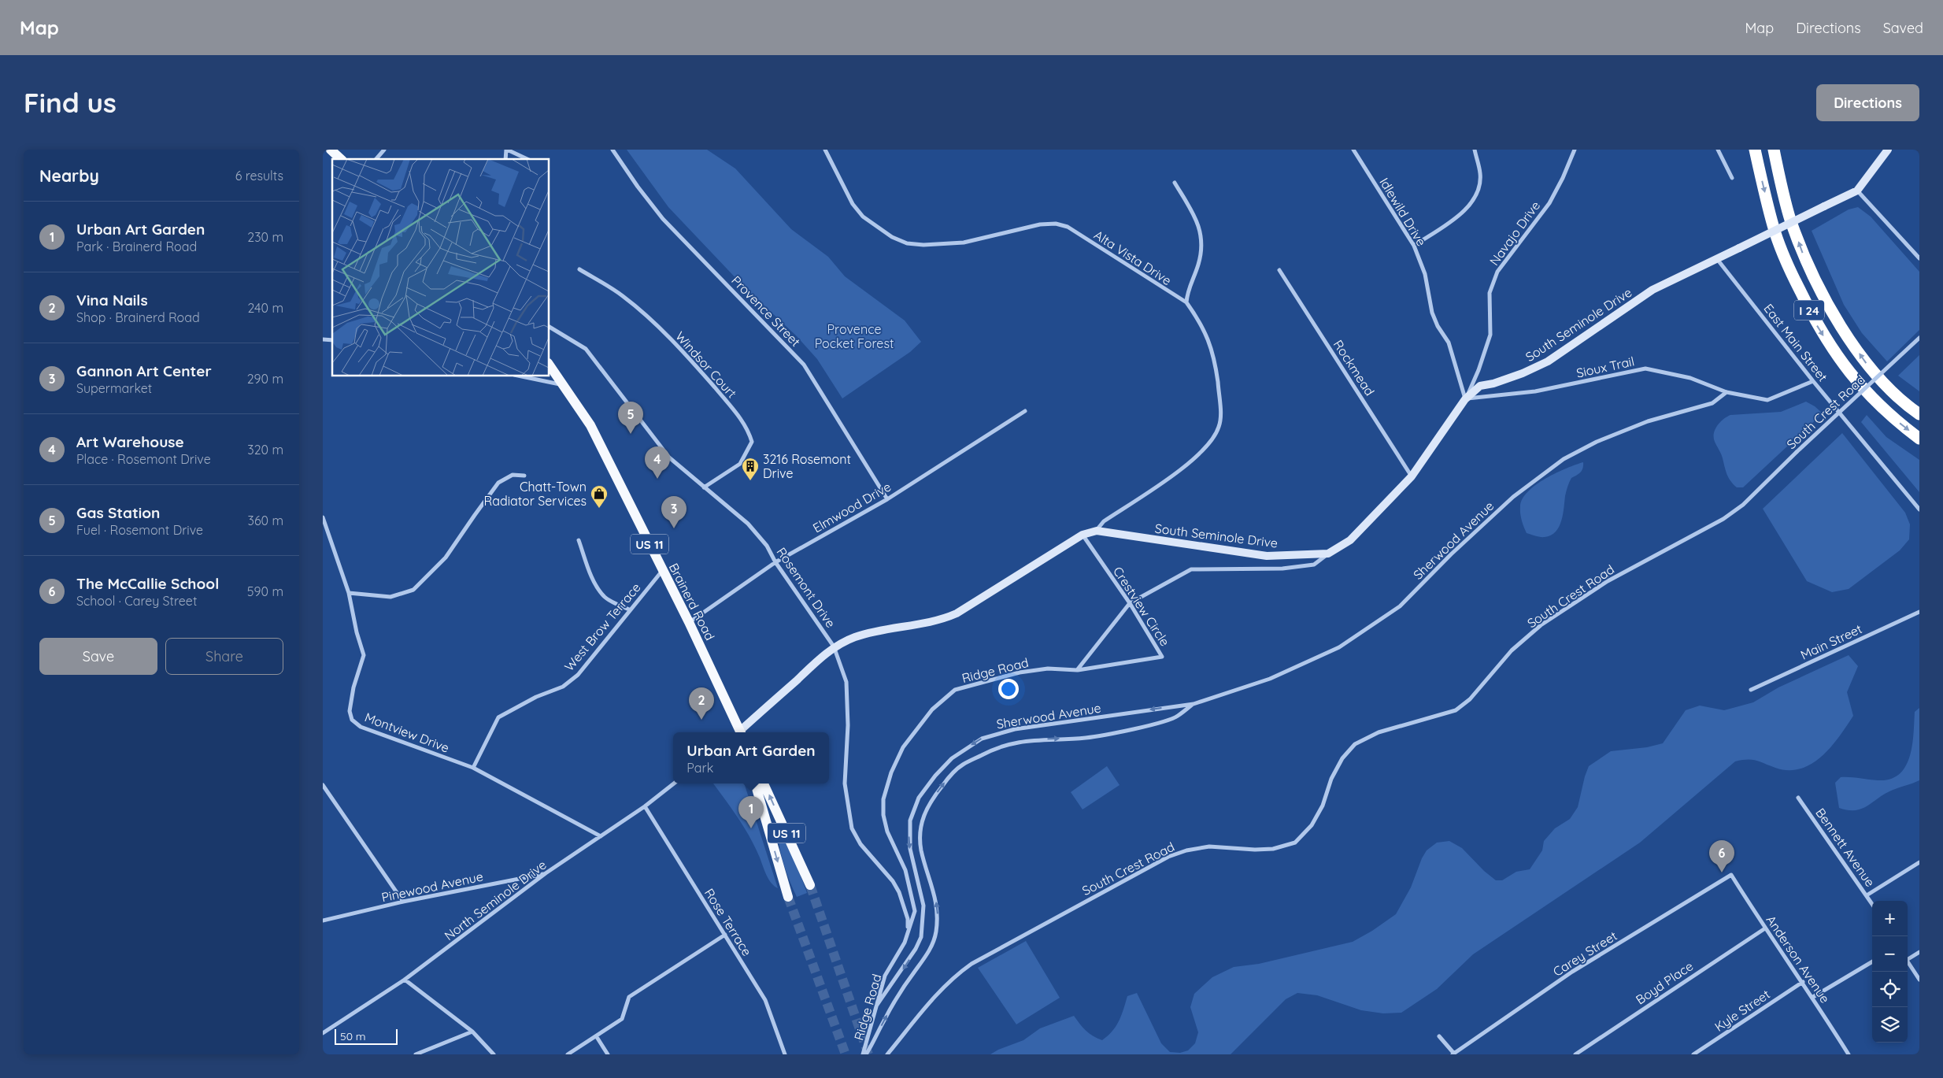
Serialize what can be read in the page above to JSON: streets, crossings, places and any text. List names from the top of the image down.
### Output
{
  "streets": {
    "highway": ["I 24"],
    "main road": ["US 11", "Brainerd Road"],
    "street": [
      "Idlewild Drive",
      "Navajo Drive",
      "Alta Vista Drive",
      "Provence Street",
      "South Seminole Drive",
      "East Main Street",
      "Windsor Court",
      "Sioux Trail",
      "Rockmead",
      "South Crest Road",
      "Elmwood Drive",
      "Sherwood Avenue",
      "Rosemont Drive",
      "Crestview Circle",
      "West Brow Terrace",
      "Main Street",
      "Ridge Road",
      "Montview Drive",
      "Bennett Avenue",
      "Pinewood Avenue",
      "North Seminole Drive",
      "Rose Terrace",
      "Carey Street",
      "Anderson Avenue",
      "Boyd Place",
      "Kyle Street"
    ]
  },
  "crossings": [
    ["Idlewild Drive", "Navajo Drive"],
    ["Idlewild Drive", "South Seminole Drive"],
    ["Idlewild Drive", "Sioux Trail"],
    ["Navajo Drive", "South Seminole Drive"],
    ["Navajo Drive", "Sioux Trail"],
    ["Alta Vista Drive", "South Seminole Drive"],
    ["Provence Street", "Elmwood Drive"],
    ["South Seminole Drive", "East Main Street"],
    ["South Seminole Drive", "Sioux Trail"],
    ["South Seminole Drive", "Rockmead"],
    ["South Seminole Drive", "Rosemont Drive"],
    ["South Seminole Drive", "Crestview Circle"],
    ["East Main Street", "Sioux Trail"],
    ["Windsor Court", "Rosemont Drive"],
    ["Sioux Trail", "Sherwood Avenue"],
    ["Elmwood Drive", "Rosemont Drive"],
    ["Elmwood Drive", "Brainerd Road"],
    ["Sherwood Avenue", "Ridge Road"],
    ["Rosemont Drive", "Ridge Road"],
    ["Brainerd Road", "West Brow Terrace"],
    ["Crestview Circle", "Ridge Road"],
    ["West Brow Terrace", "Montview Drive"],
    ["Montview Drive", "North Seminole Drive"],
    ["Pinewood Avenue", "North Seminole Drive"],
    ["North Seminole Drive", "Rose Terrace"],
    ["Carey Street", "Anderson Avenue"],
    ["Anderson Avenue", "Boyd Place"],
    ["Anderson Avenue", "Kyle Street"]
  ],
  "parks": ["Provence Pocket Forest"],
  "places": {
    "building": ["3216 Rosemont Drive"],
    "shop": ["Chatt-Town Radiator Services"]
  },
  "scale_bar": "50 m",
  "page": {
    "header": "Map",
    "nav": ["Map", "Directions", "Saved"],
    "buttons": [
      "Directions",
      ["Save", "Share"]
    ],
    "title": "Find us",
    "heading": ["Nearby", "6 results"],
    "list": [
      {
        "mark": "1",
        "name": "Urban Art Garden",
        "note": "Park · Brainerd Road",
        "value": "230 m"
      },
      {
        "mark": "2",
        "name": "Vina Nails",
        "note": "Shop · Brainerd Road",
        "value": "240 m"
      },
      {
        "mark": "3",
        "name": "Gannon Art Center",
        "note": "Supermarket",
        "value": "290 m"
      },
      {
        "mark": "4",
        "name": "Art Warehouse",
        "note": "Place · Rosemont Drive",
        "value": "320 m"
      },
      {
        "mark": "5",
        "name": "Gas Station",
        "note": "Fuel · Rosemont Drive",
        "value": "360 m"
      },
      {
        "mark": "6",
        "name": "The McCallie School",
        "note": "School · Carey Street",
        "value": "590 m"
      }
    ],
    "pins": [
      "5",
      "4",
      "3",
      "2",
      "1",
      "6"
    ],
    "popup": ["Urban Art Garden", "Park"],
    "map_buttons": ["+", "−"],
    "scale": "50 m"
  }
}
